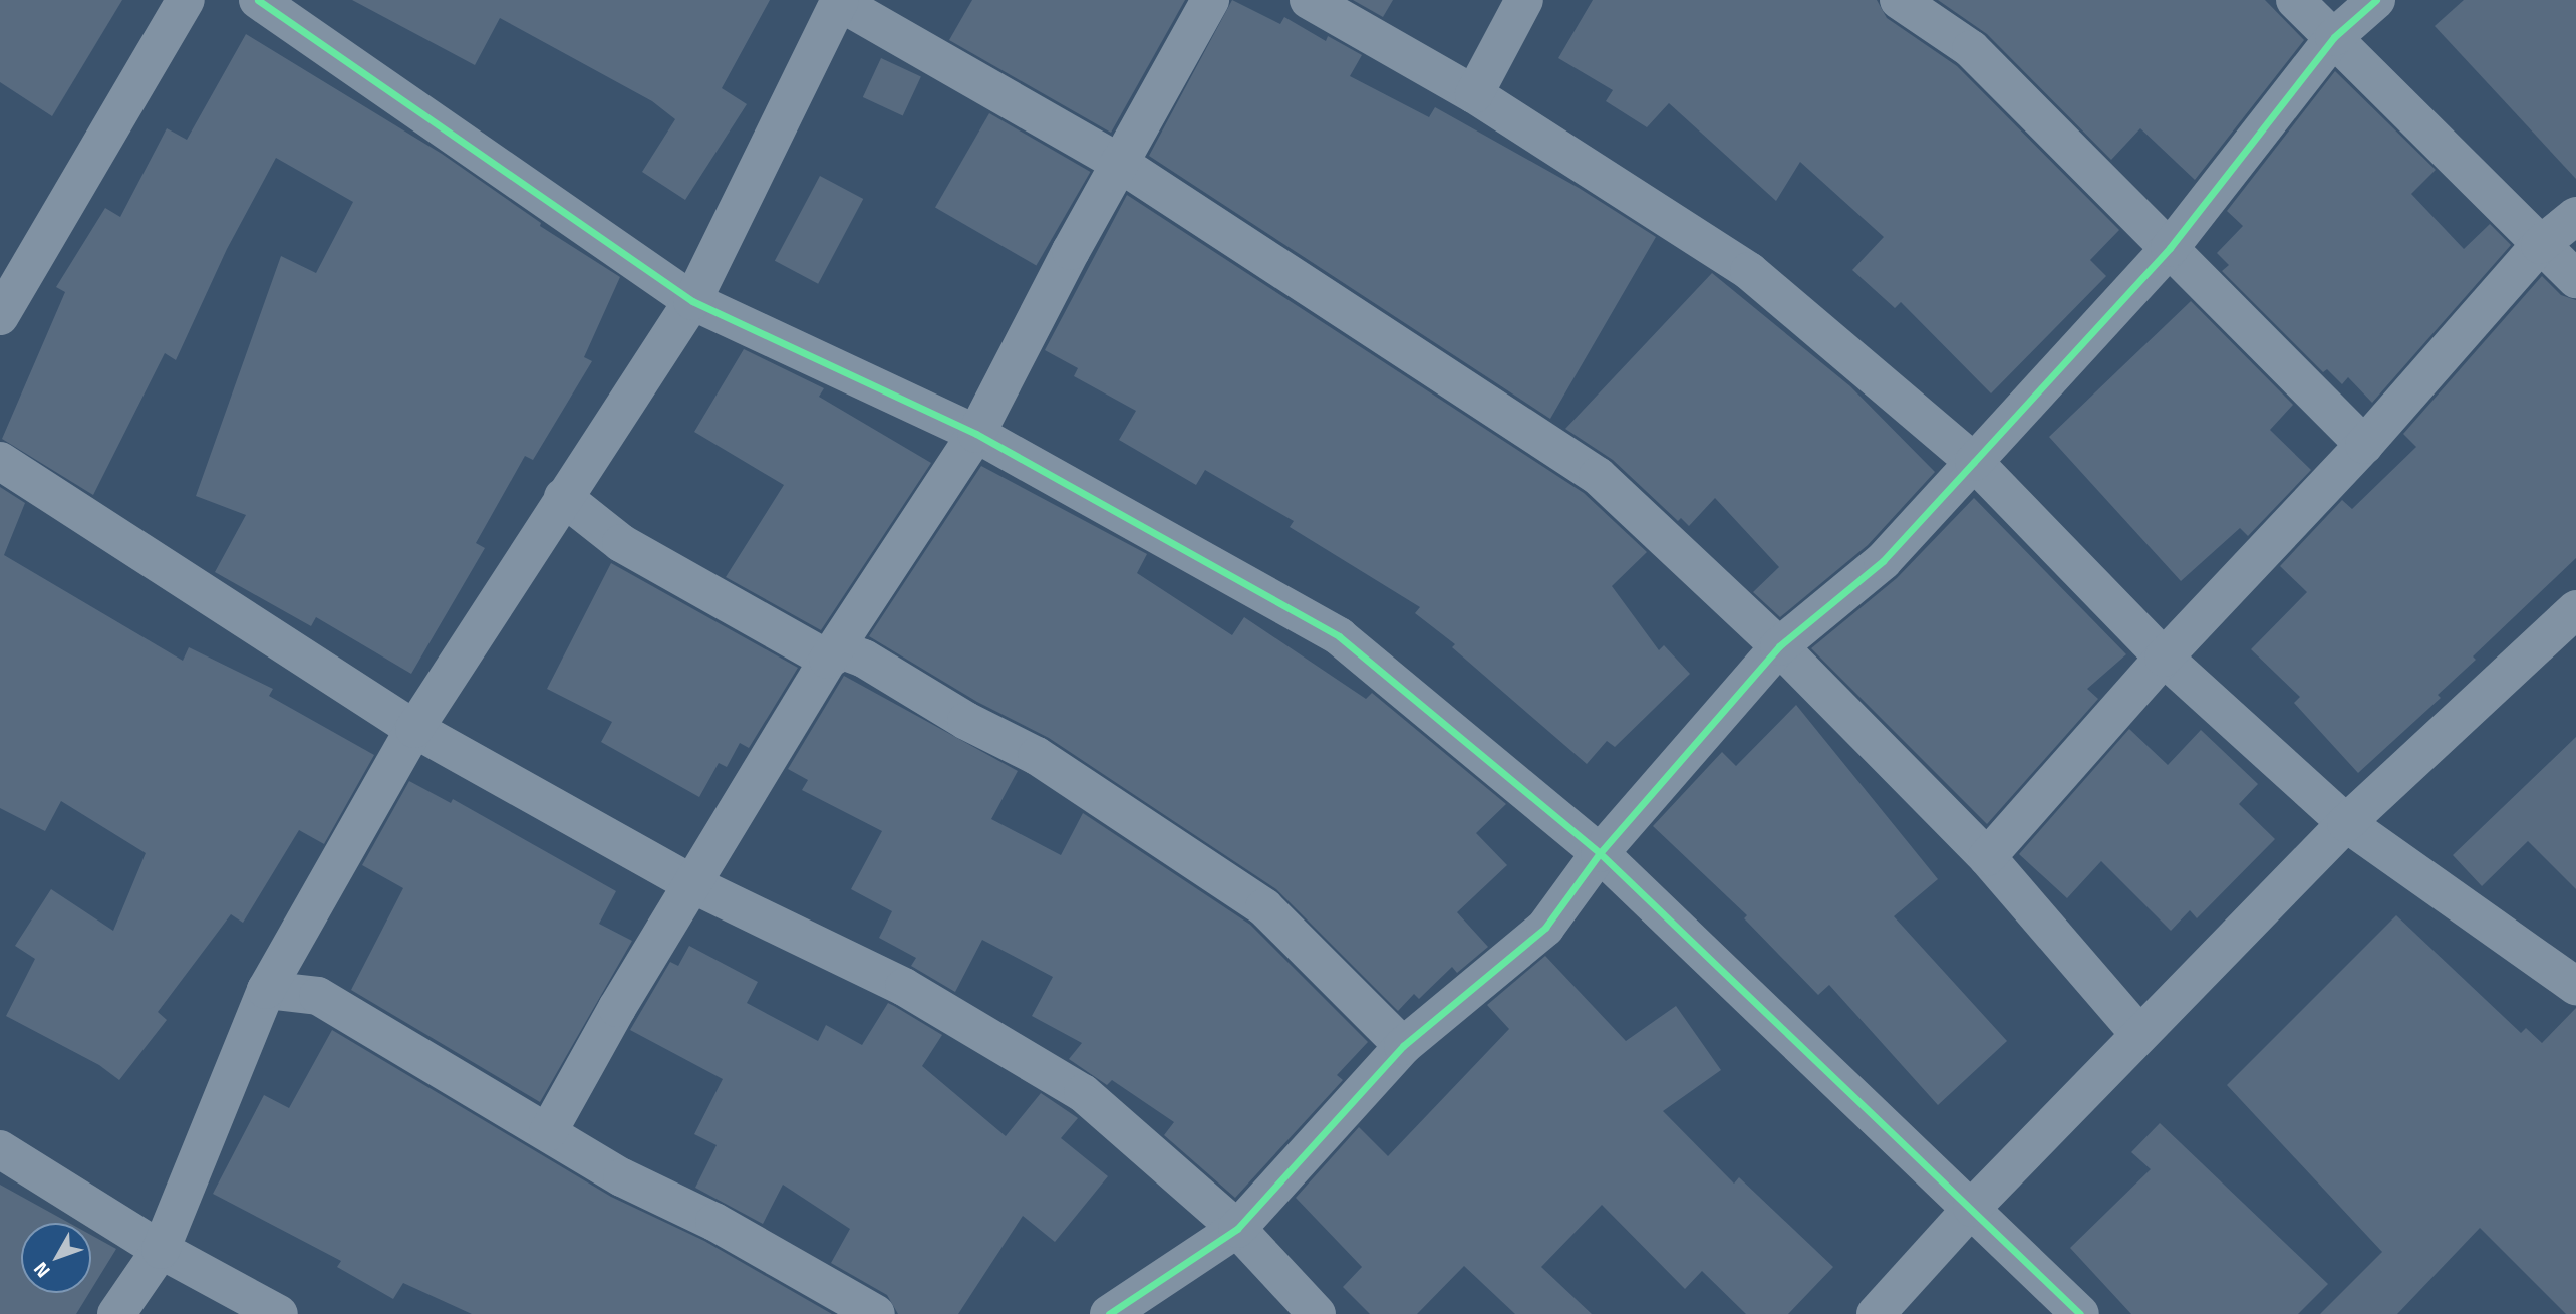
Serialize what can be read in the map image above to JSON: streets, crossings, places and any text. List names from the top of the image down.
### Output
{
  "north": "bottom left"
}
